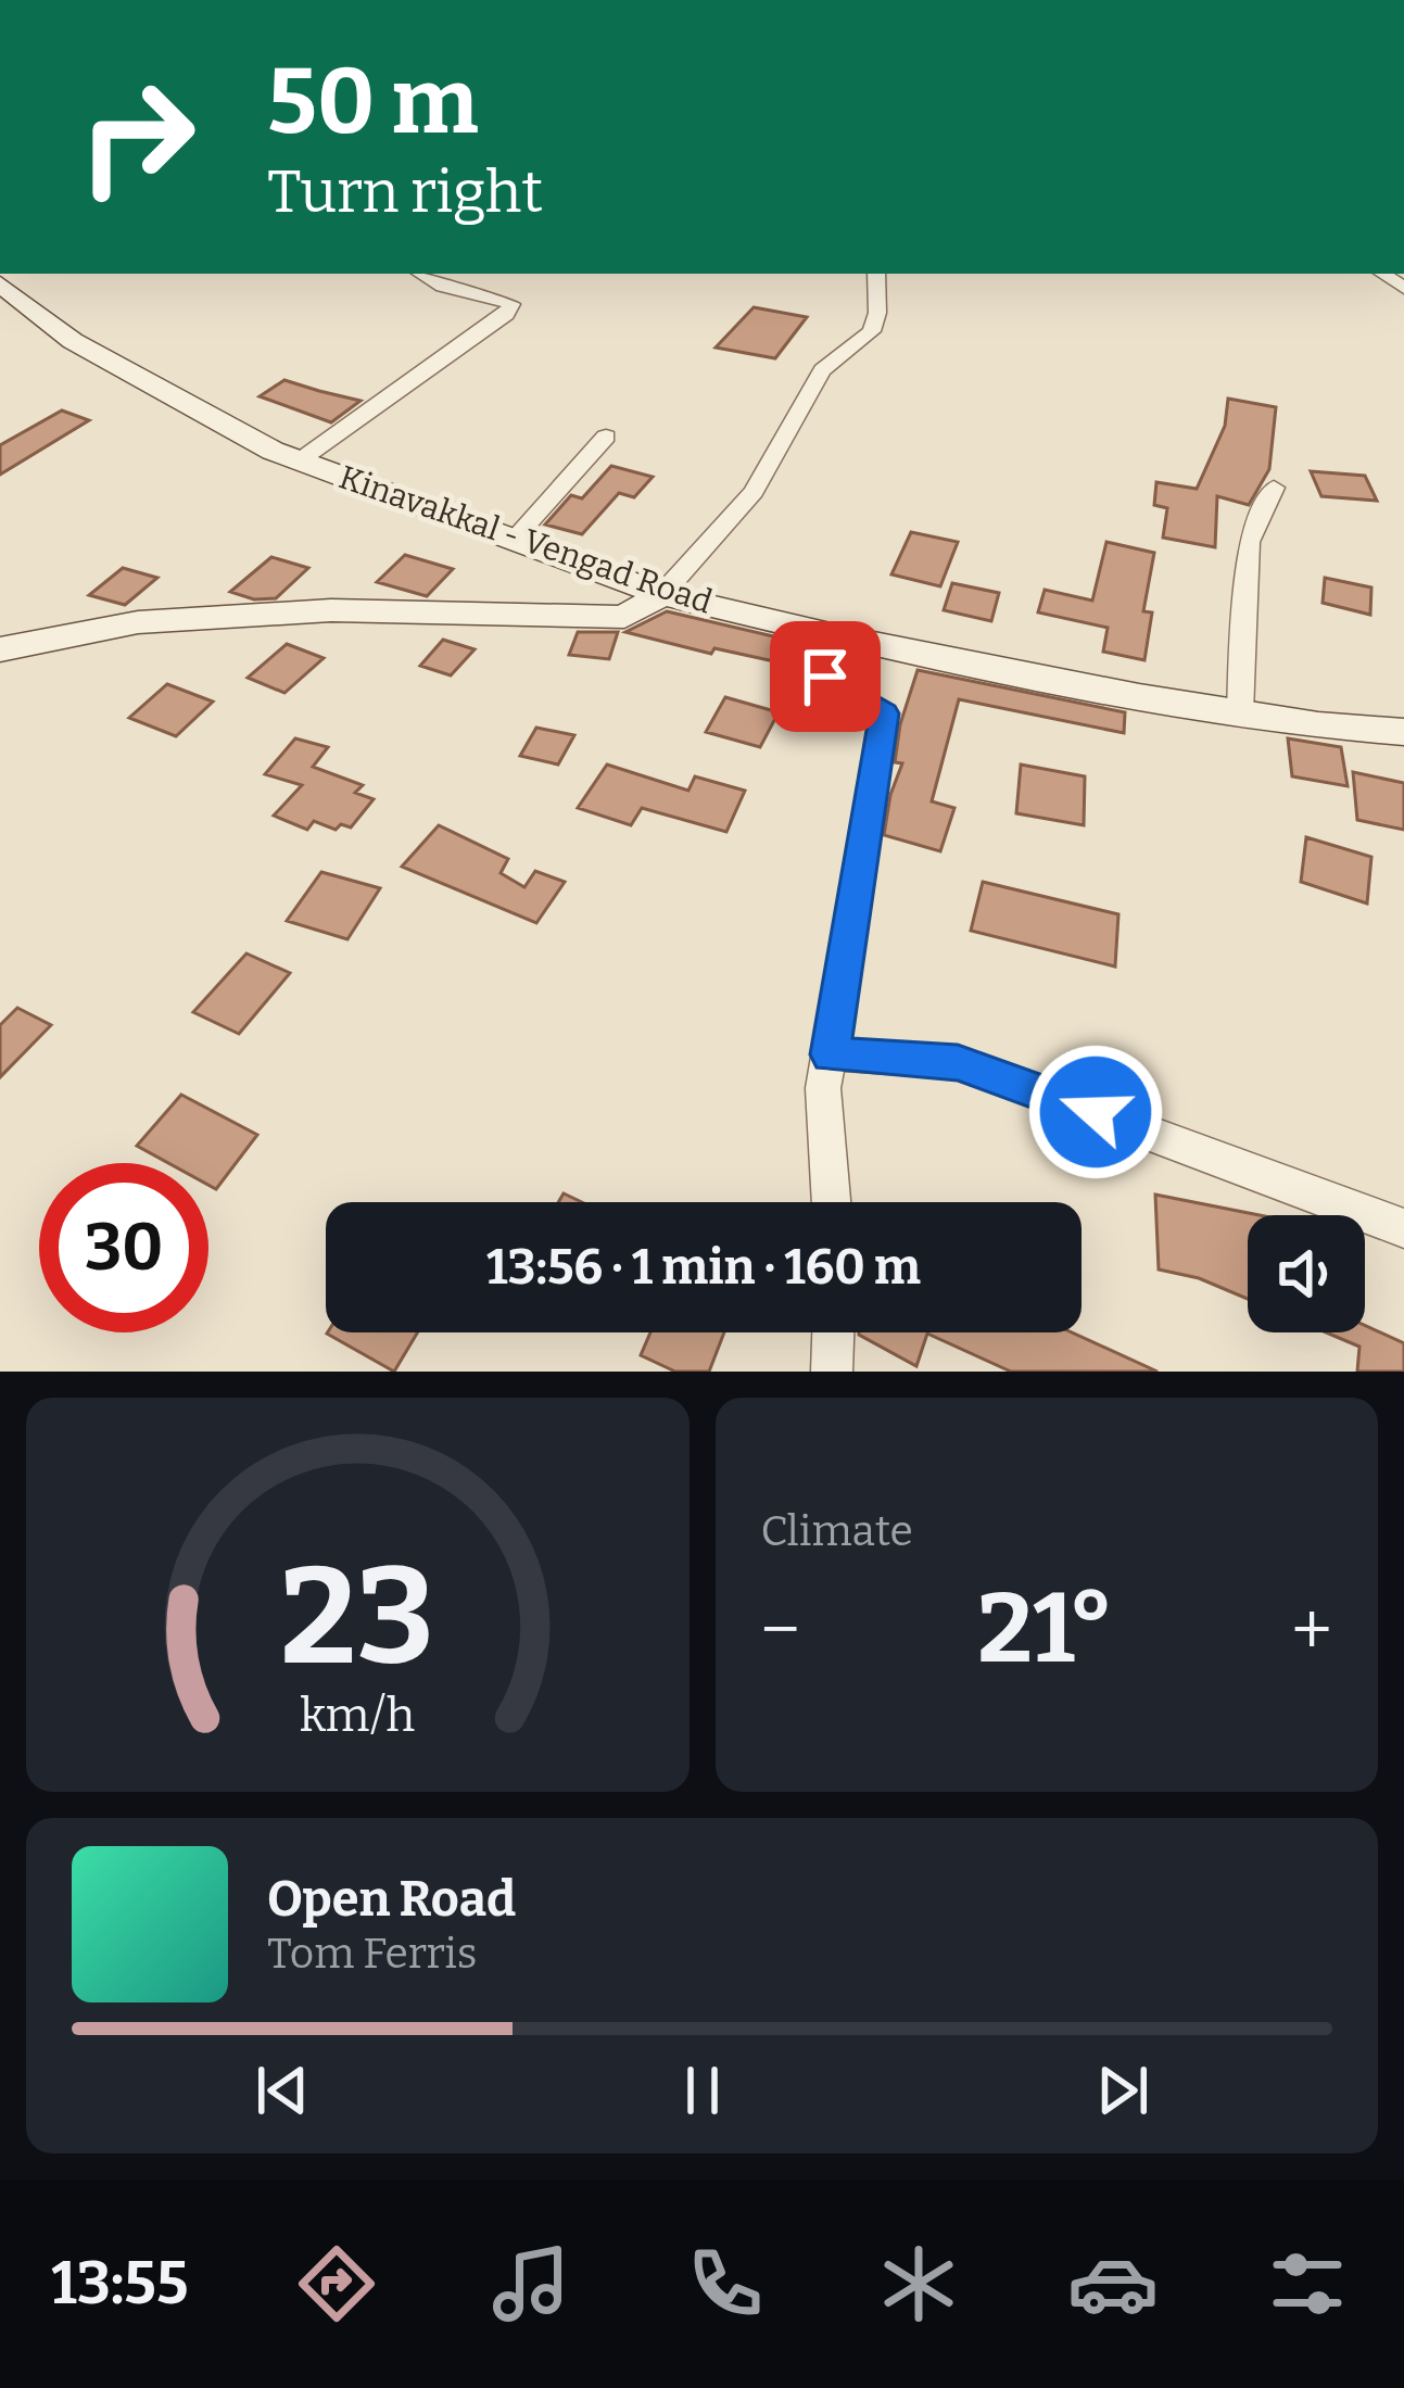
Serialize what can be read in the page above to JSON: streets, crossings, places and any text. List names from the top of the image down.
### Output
{
  "streets": {
    "main road": ["Kinavakkal - Vengad Road"]
  },
  "page": {
    "turn": ["50 m", "Turn right"],
    "limit": "30",
    "trip": "13:56 · 1 min · 160 m",
    "tile": "Climate",
    "heat": ["−", "21°", "+"],
    "song": ["Open Road", "Tom Ferris"],
    "tabs": "13:55",
    "gauge": ["23", "km/h"]
  }
}
